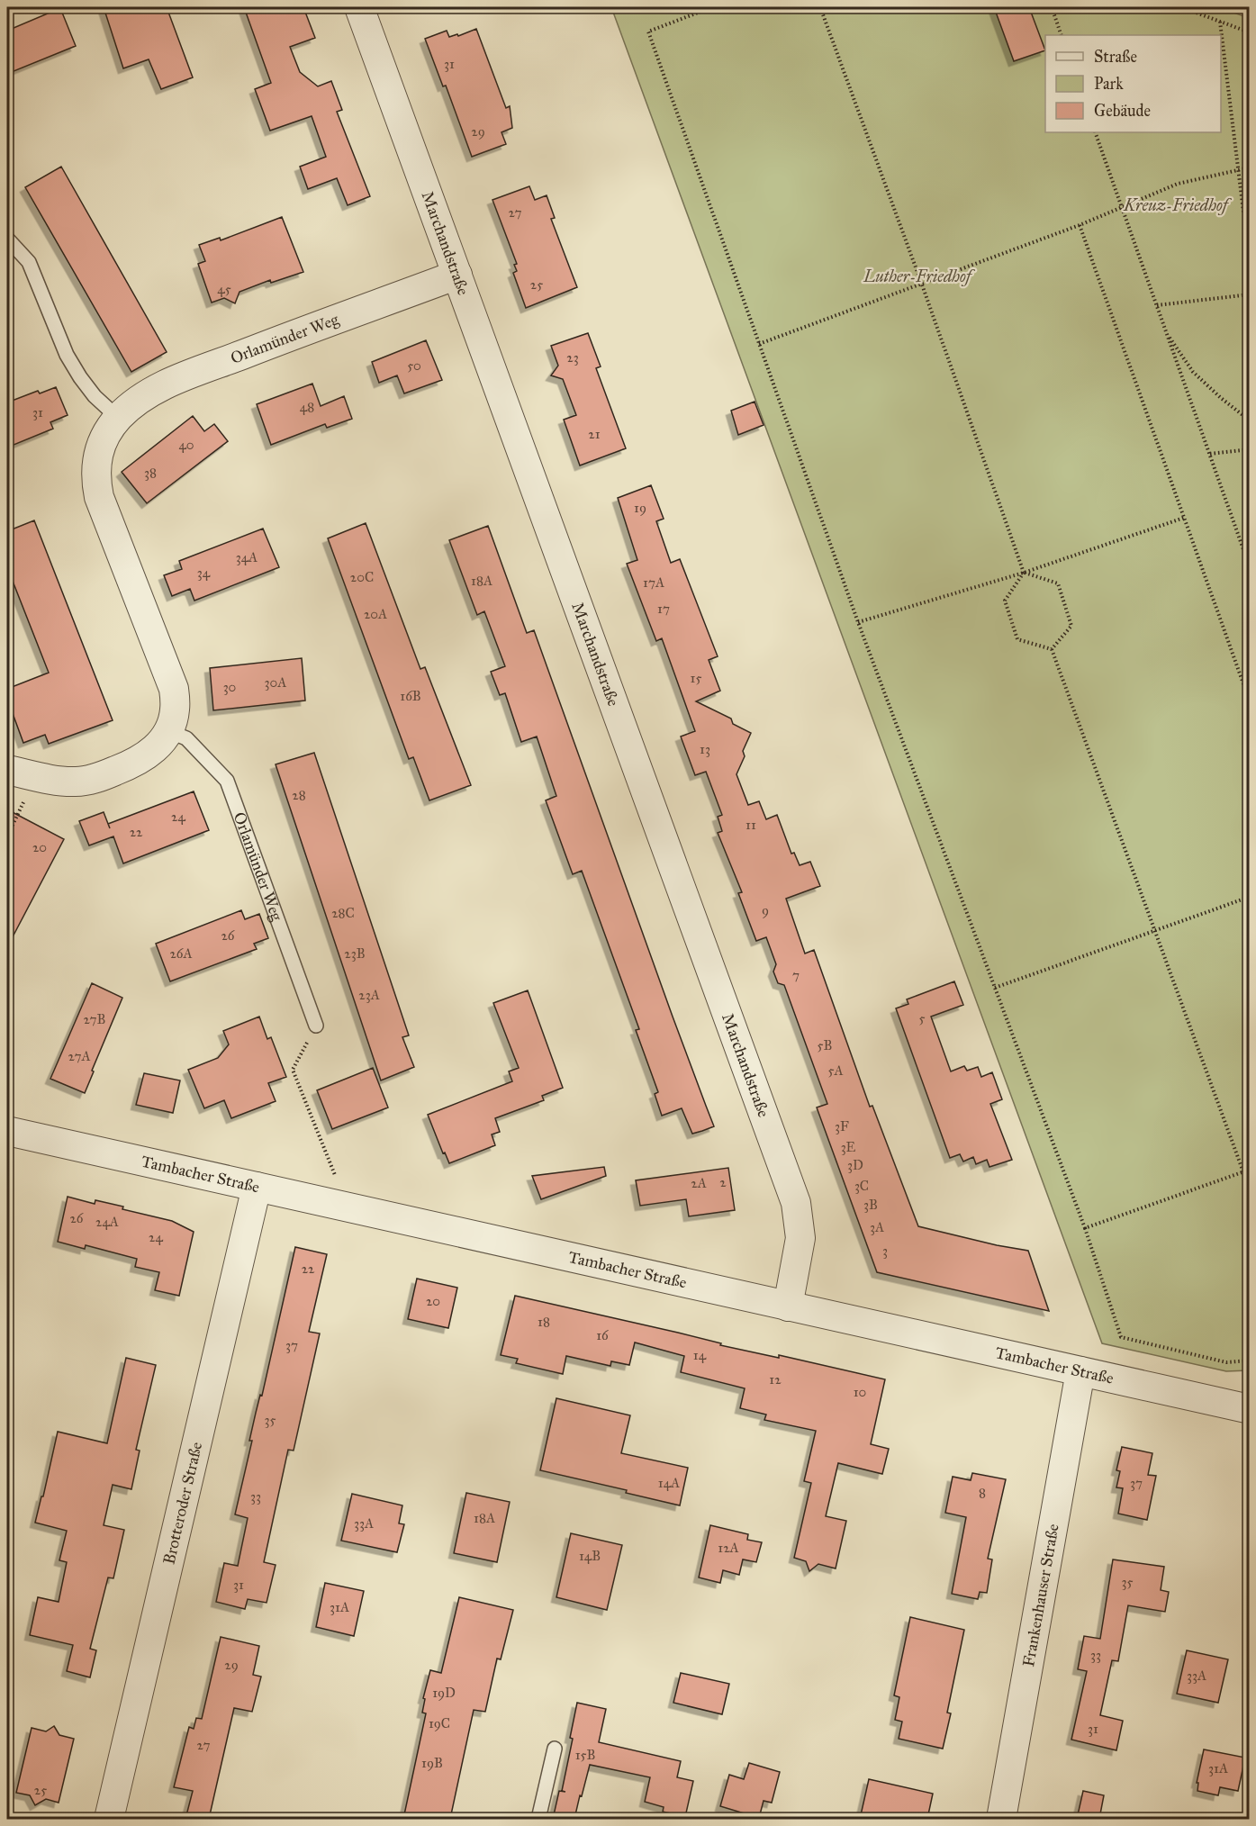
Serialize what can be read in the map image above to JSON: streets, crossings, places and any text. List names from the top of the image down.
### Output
{
  "streets": {
    "street": [
      "Marchandstraße",
      "Orlamünder Weg",
      "Tambacher Straße",
      "Brotteroder Straße",
      "Frankenhauser Straße"
    ]
  },
  "crossings": [
    ["Marchandstraße", "Orlamünder Weg"],
    ["Marchandstraße", "Tambacher Straße"],
    ["Tambacher Straße", "Brotteroder Straße"],
    ["Tambacher Straße", "Frankenhauser Straße"]
  ],
  "parks": ["Kreuz-Friedhof", "Luther-Friedhof"],
  "house_numbers": [
    "31",
    "29",
    "27",
    "25",
    "45",
    "23",
    "50",
    "48",
    "31",
    "21",
    "40",
    "38",
    "19",
    "34A",
    "34",
    "20C",
    "18A",
    "17A",
    "17",
    "20A",
    "15",
    "30A",
    "30",
    "16B",
    "13",
    "28",
    "24",
    "11",
    "22",
    "20",
    "9",
    "28C",
    "26",
    "26A",
    "23B",
    "7",
    "23A",
    "5",
    "27B",
    "5B",
    "27A",
    "5A",
    "3F",
    "3E",
    "3D",
    "2",
    "2A",
    "3C",
    "3B",
    "26",
    "24A",
    "3A",
    "24",
    "3",
    "22",
    "20",
    "18",
    "16",
    "37",
    "14",
    "12",
    "10",
    "35",
    "14A",
    "37",
    "8",
    "33",
    "18A",
    "33A",
    "12A",
    "14B",
    "35",
    "31",
    "31A",
    "33",
    "29",
    "33A",
    "19D",
    "19C",
    "31",
    "27",
    "15B",
    "19B",
    "31A",
    "25"
  ],
  "legend": ["Straße", "Park", "Gebäude"]
}
